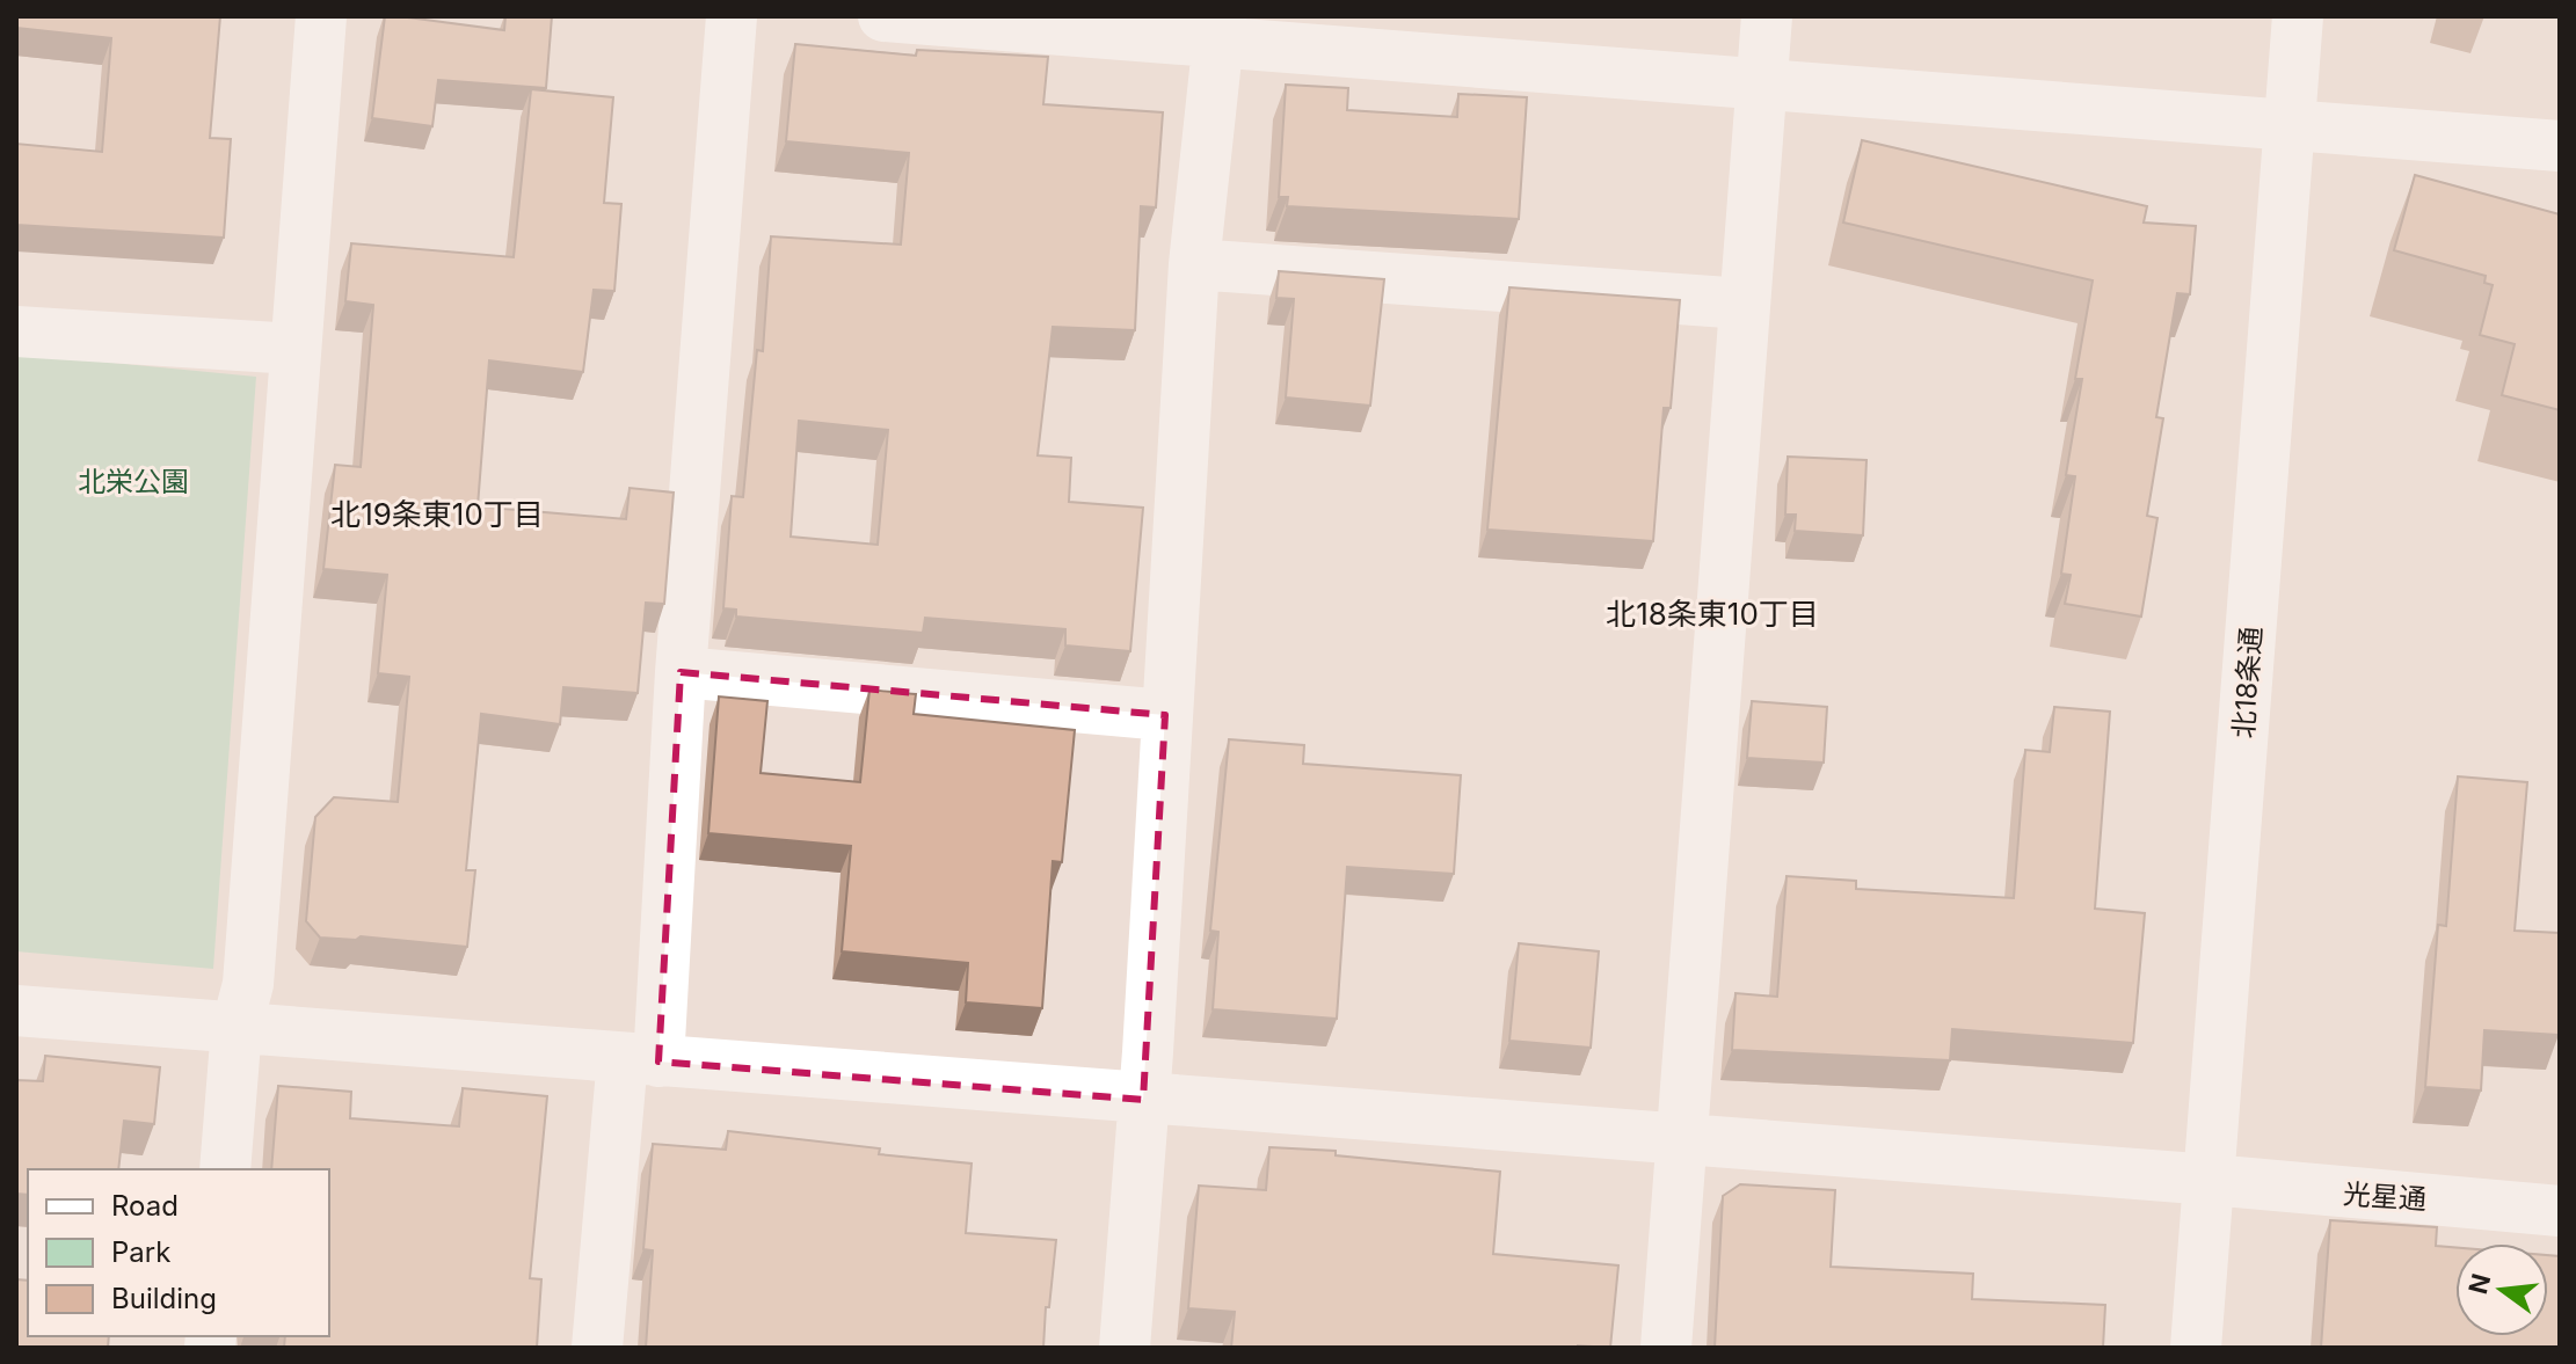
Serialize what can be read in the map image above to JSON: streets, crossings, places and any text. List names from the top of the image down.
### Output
{
  "streets": {
    "street": ["北18条通", "光星通"]
  },
  "crossings": [
    ["北18条通", "光星通"]
  ],
  "districts": ["北19条東10丁目", "北18条東10丁目"],
  "parks": ["北栄公園"],
  "legend": ["Road", "Park", "Building"],
  "north": "left"
}
